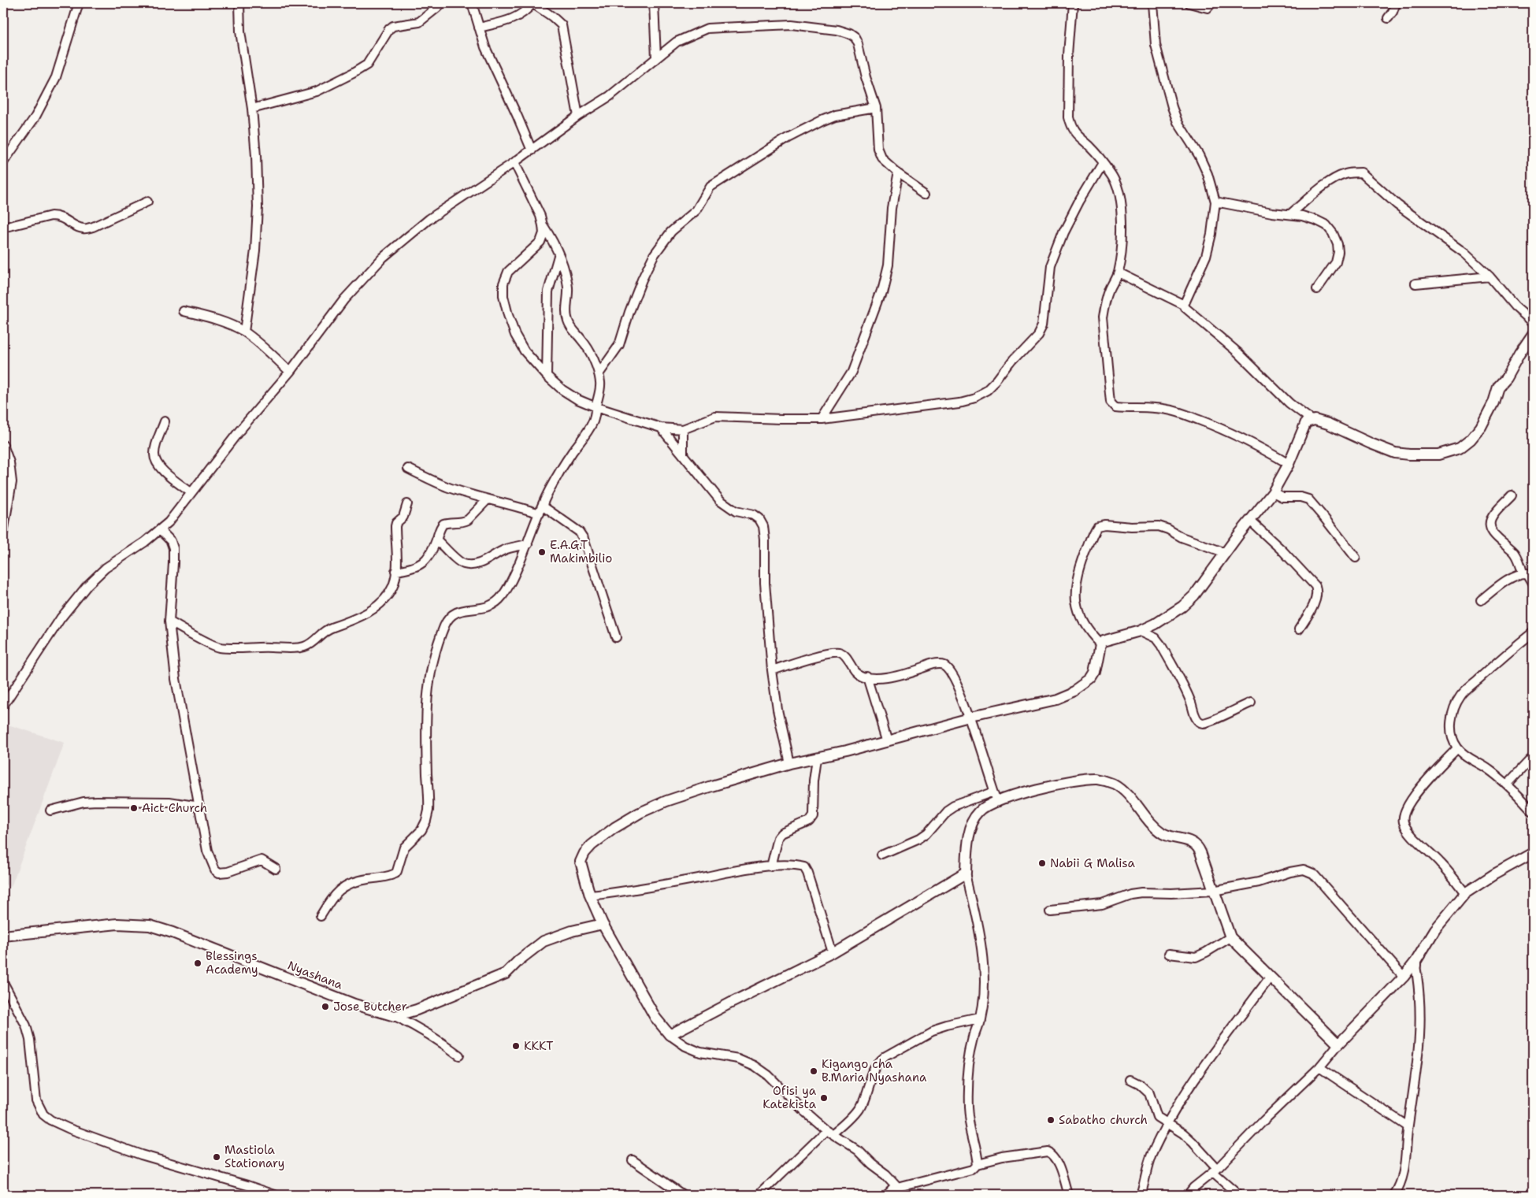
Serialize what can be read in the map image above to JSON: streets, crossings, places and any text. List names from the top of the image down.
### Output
{
  "streets": {
    "street": ["Nyashana"]
  },
  "places": [
    "E.A.G.T Makimbilio",
    "Aict Church",
    "Nabii G Malisa",
    "Blessings Academy",
    "Jose Butcher",
    "KKKT",
    "Kigango cha B.Maria Nyashana",
    "Ofisi ya Katekista",
    "Sabatho church",
    "Mastiola Stationary"
  ]
}
